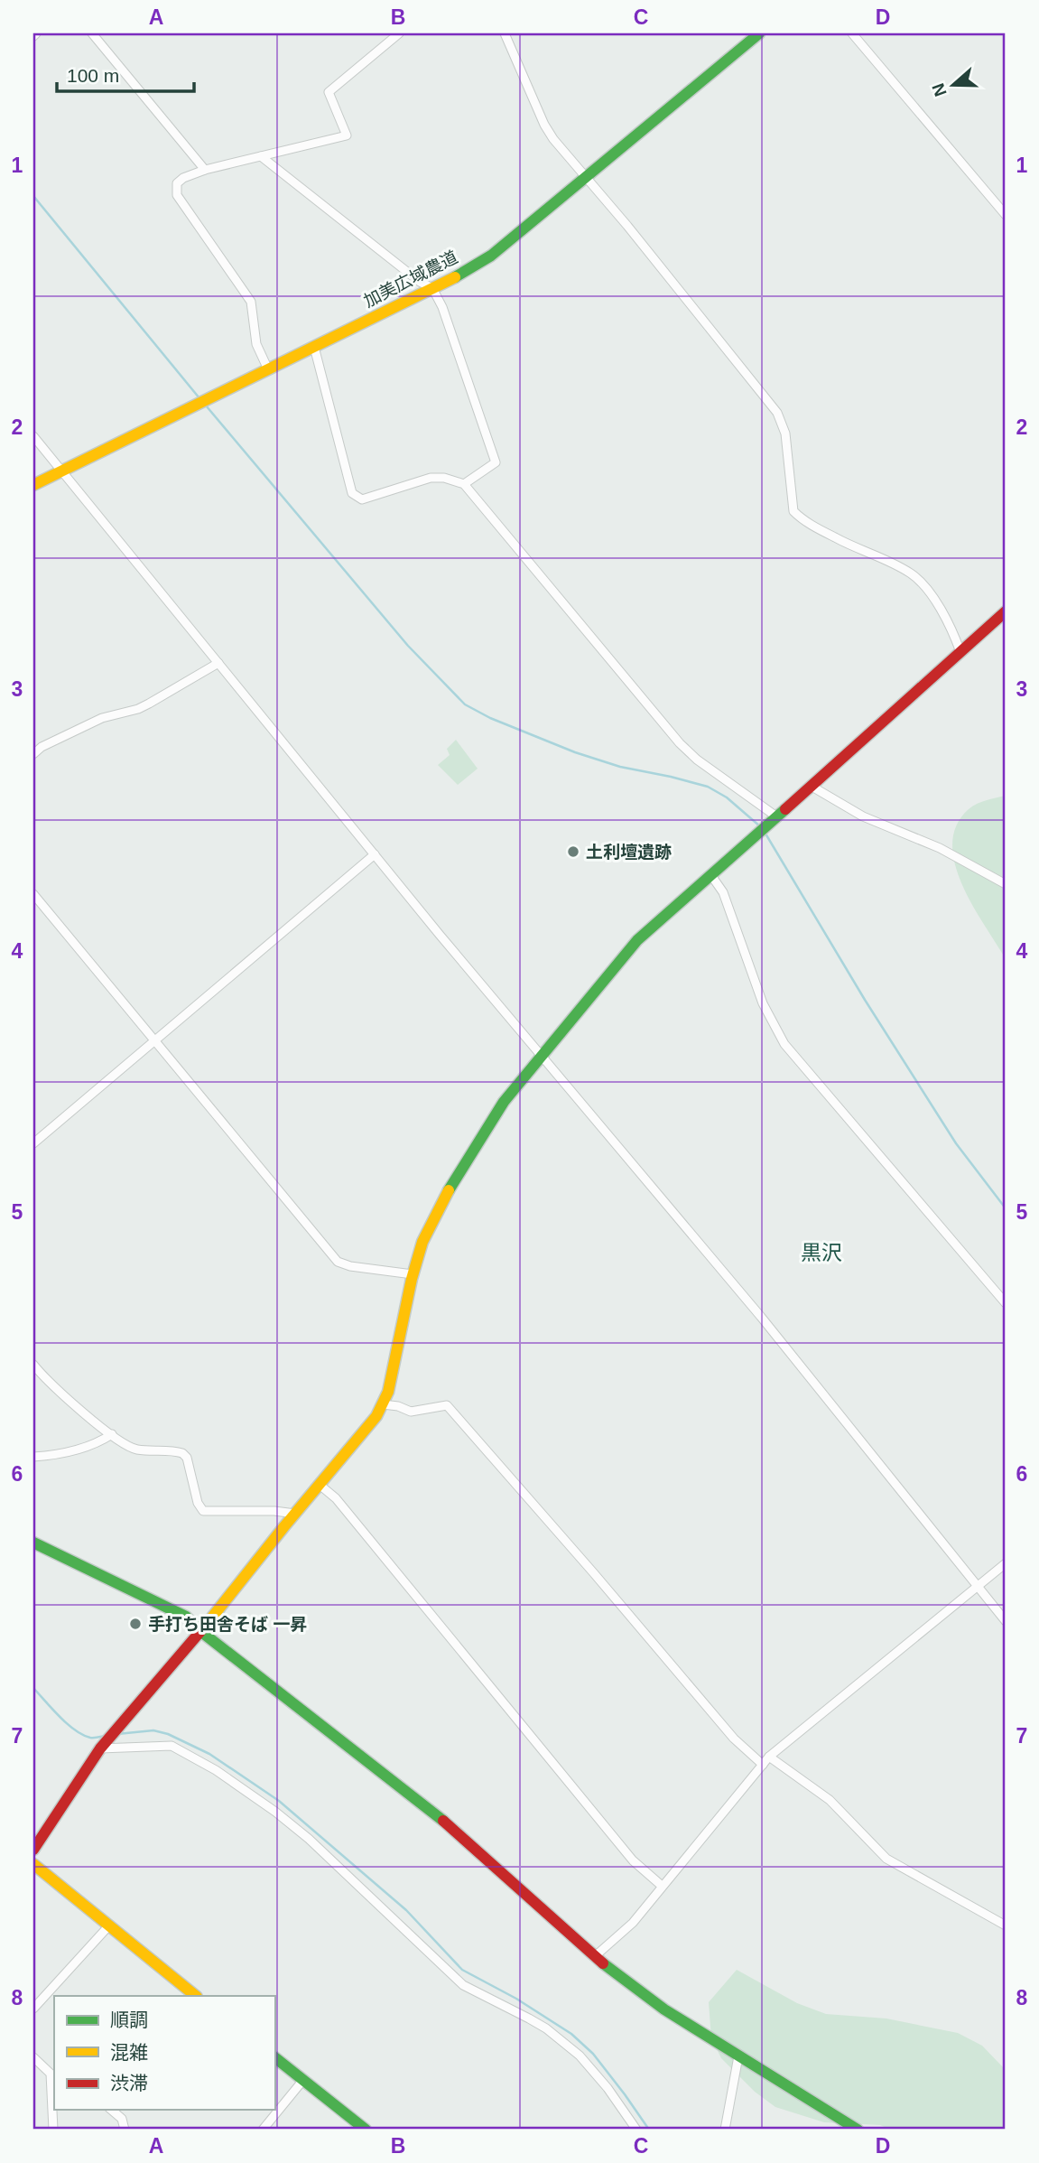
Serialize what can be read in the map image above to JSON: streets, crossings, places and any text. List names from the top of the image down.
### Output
{
  "streets": {
    "street": ["加美広域農道"]
  },
  "districts": ["黒沢"],
  "places": ["土利壇遺跡", "手打ち田舎そば 一昇"],
  "legend": ["順調", "混雑", "渋滞"],
  "scale_bar": "100 m",
  "north": "left",
  "grid": {
    "columns": [
      "A",
      "B",
      "C",
      "D"
    ],
    "rows": [
      "1",
      "2",
      "3",
      "4",
      "5",
      "6",
      "7",
      "8"
    ]
  }
}
